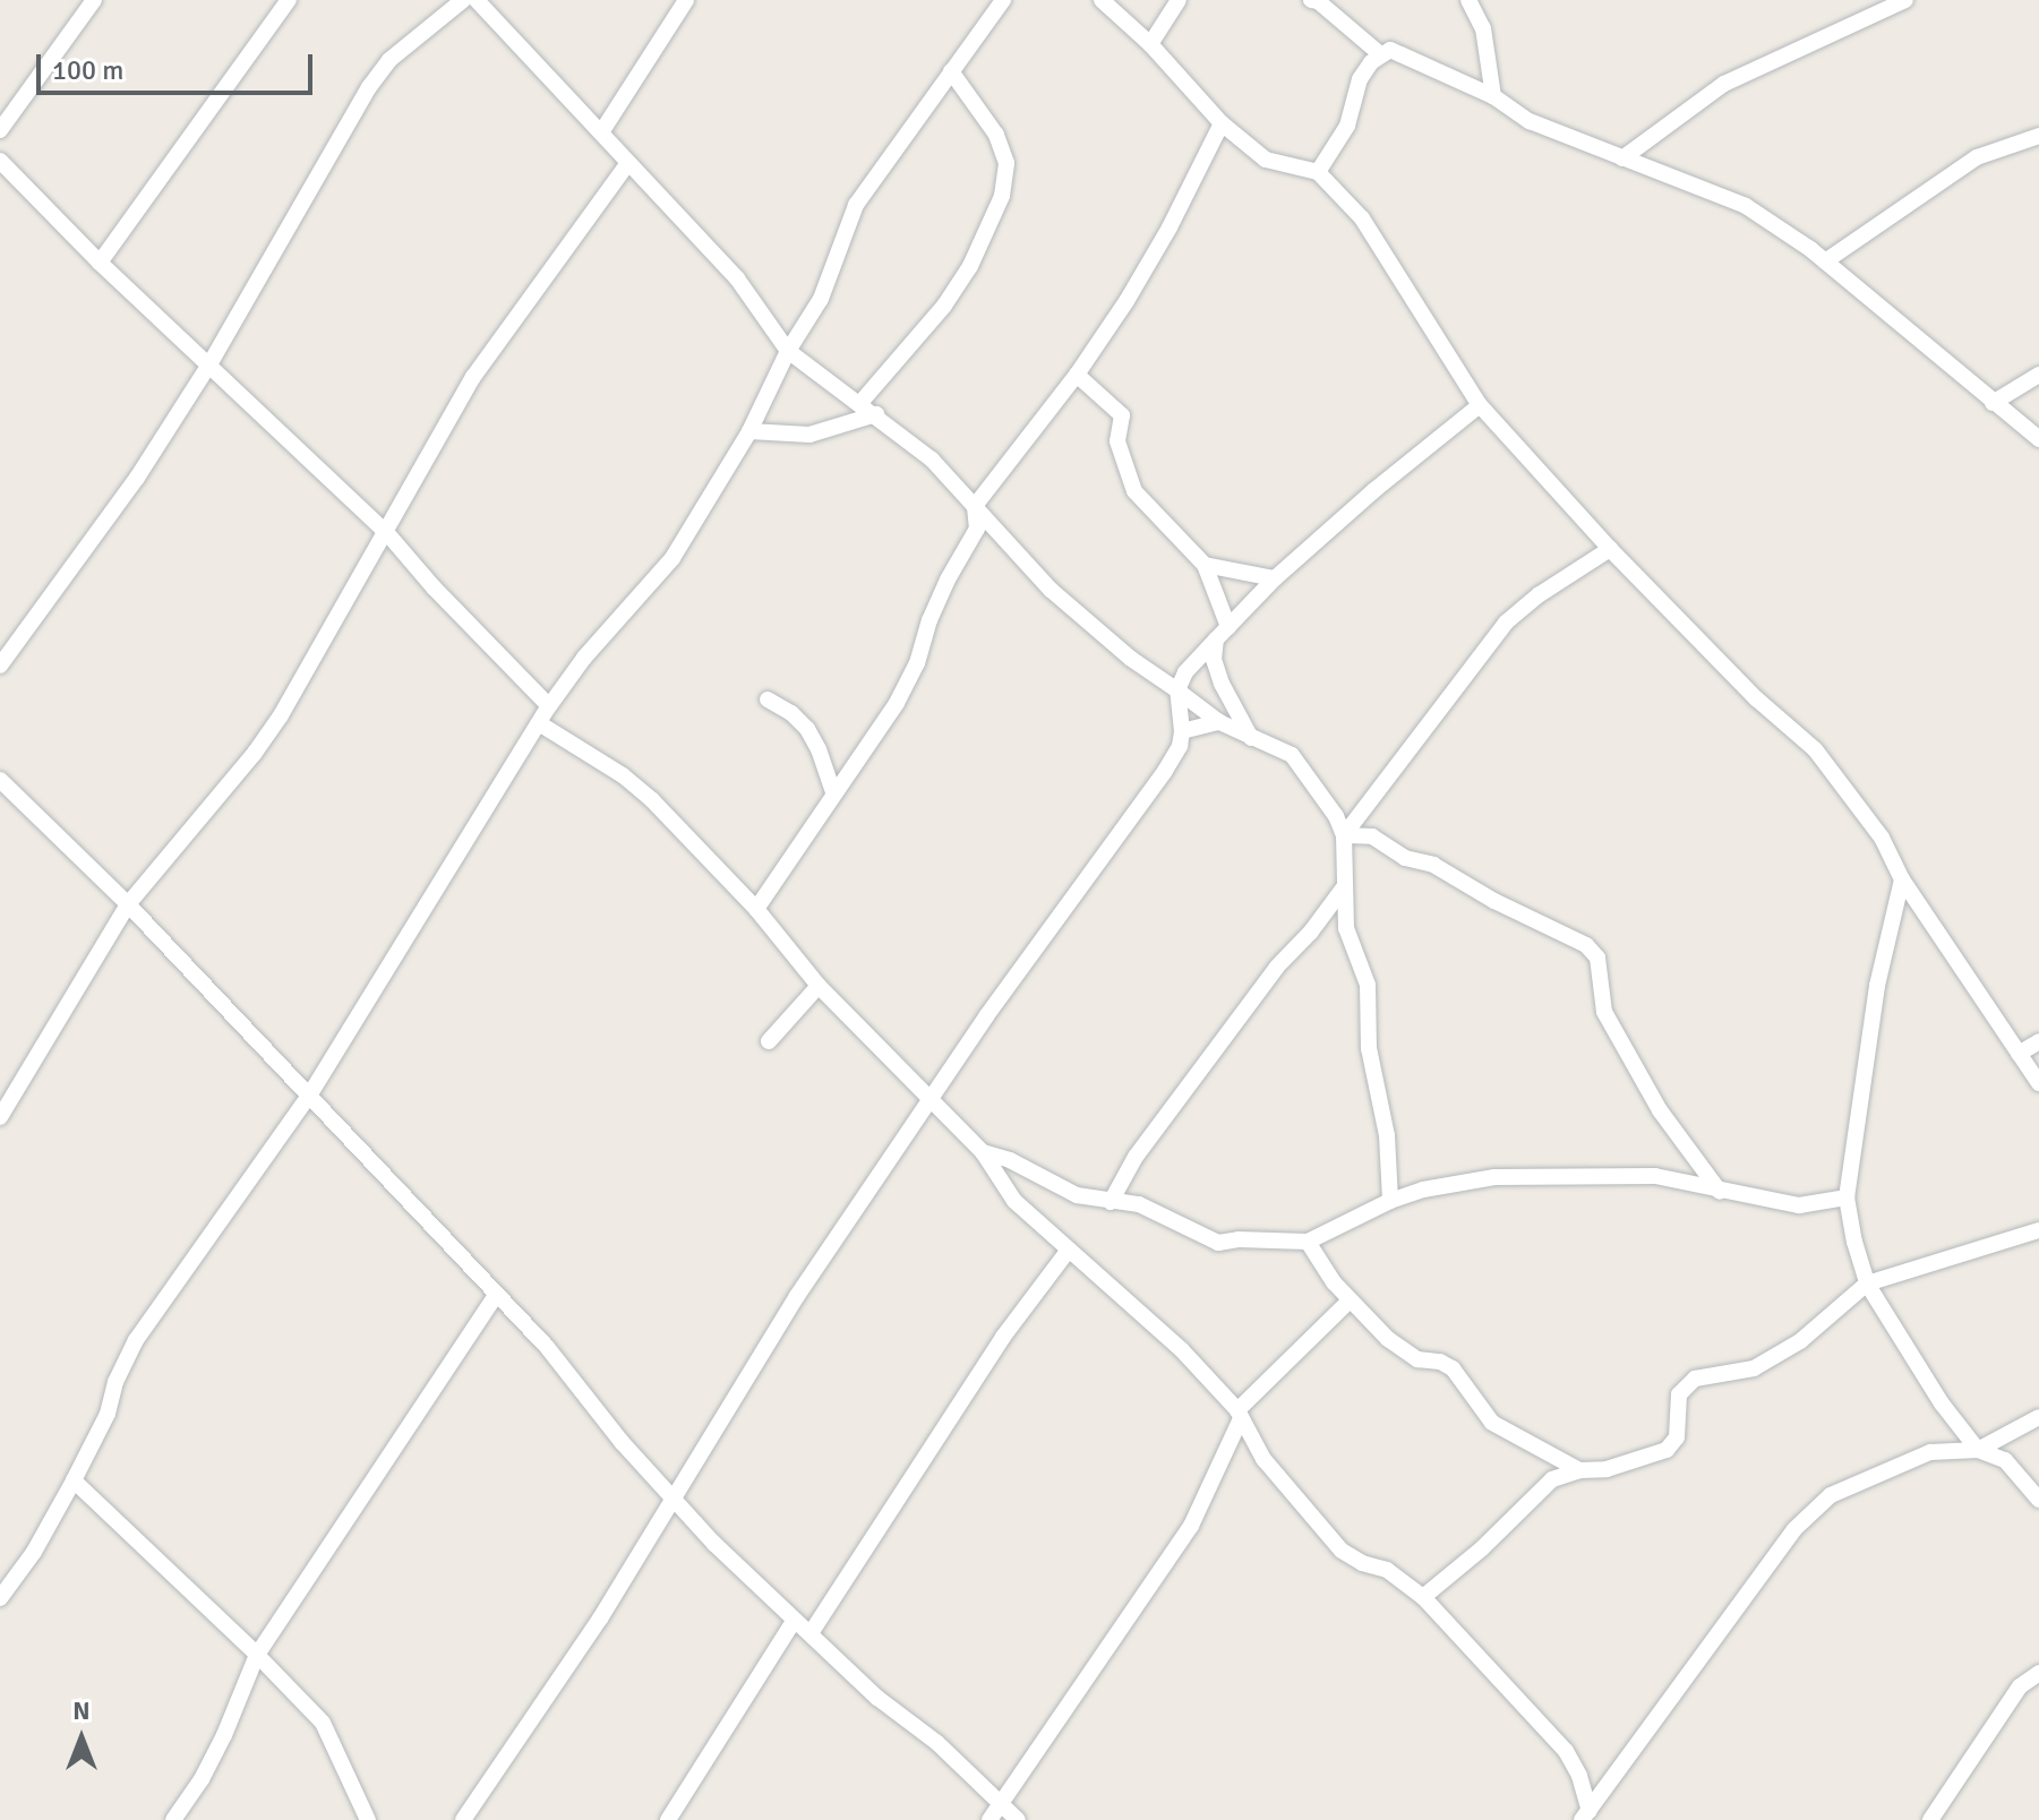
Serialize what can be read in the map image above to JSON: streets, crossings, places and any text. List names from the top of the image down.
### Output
{
  "scale_bar": "100 m",
  "north": "top"
}
